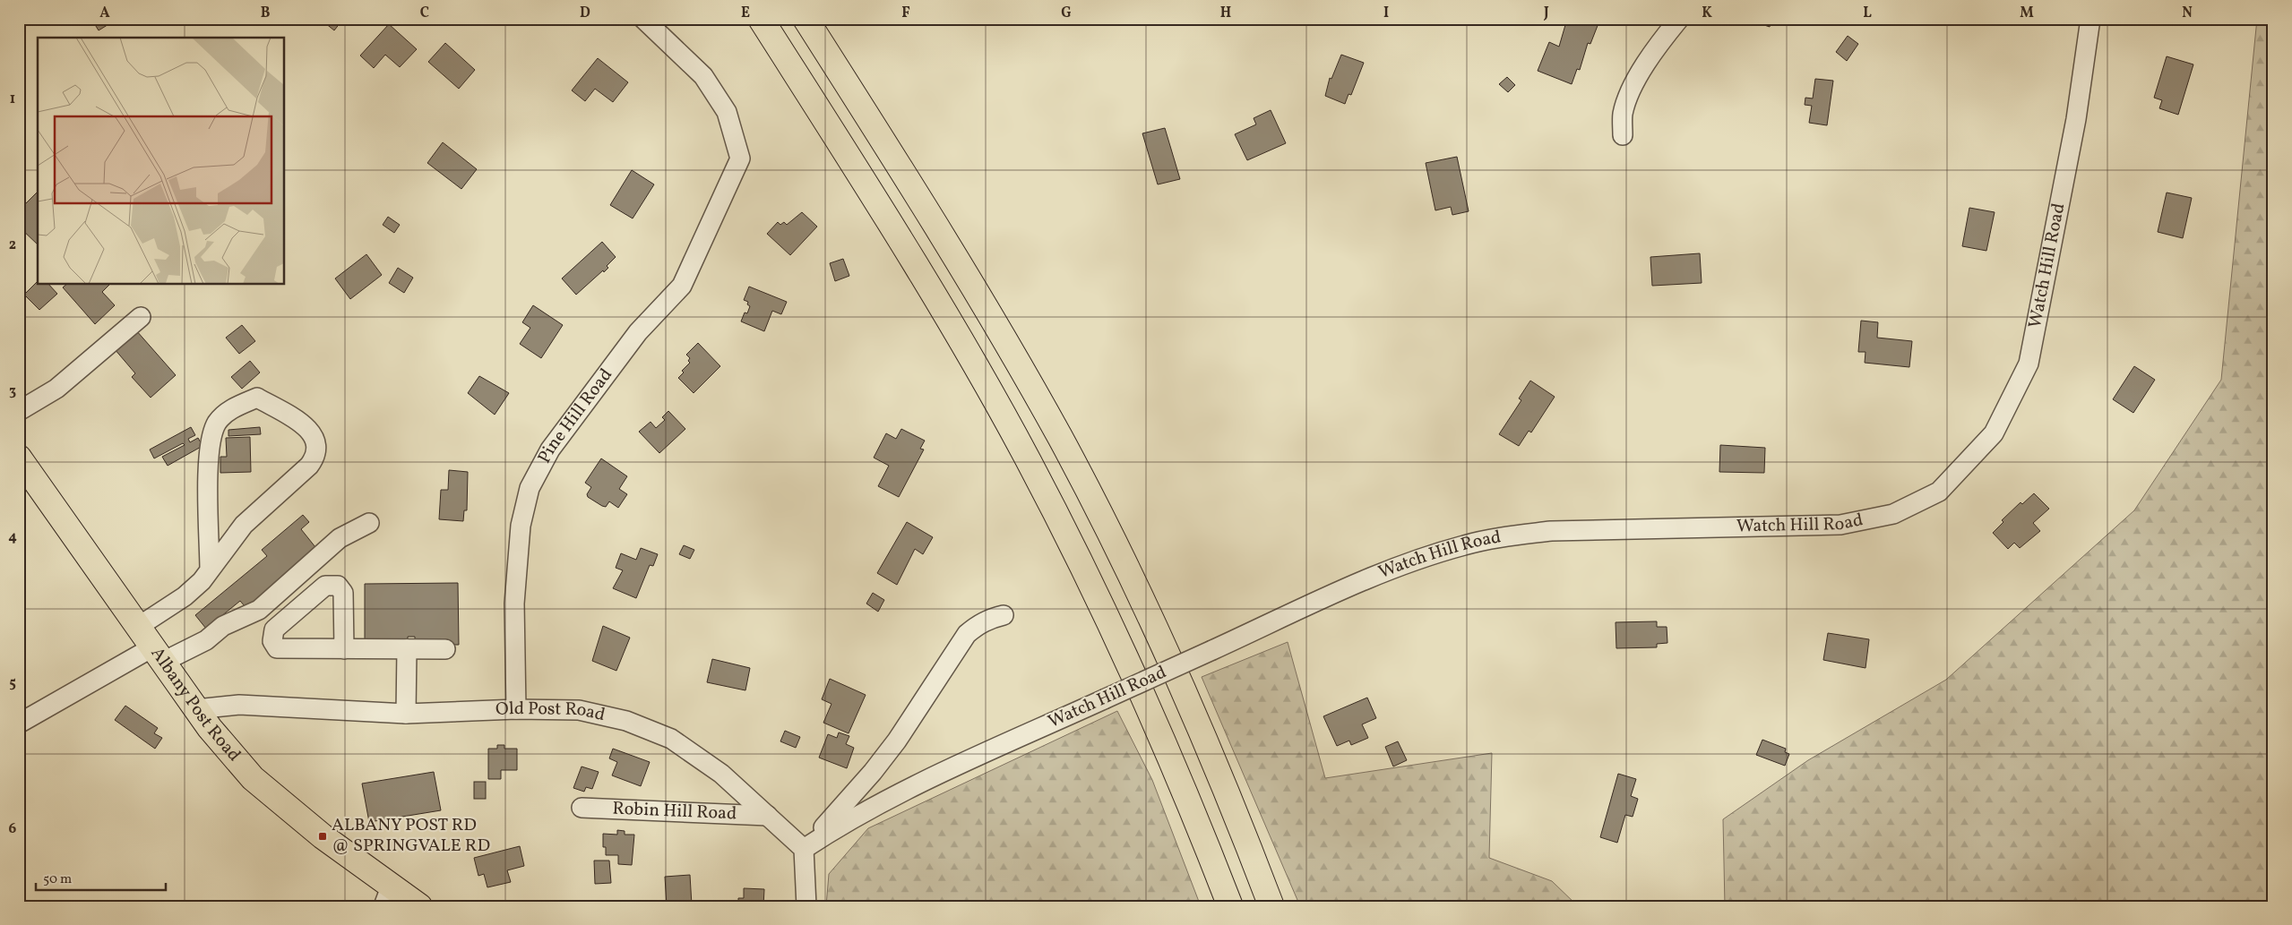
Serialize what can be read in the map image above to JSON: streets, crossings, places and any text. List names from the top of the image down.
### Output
{
  "streets": {
    "main road": ["Albany Post Road"],
    "street": [
      "Watch Hill Road",
      "Pine Hill Road",
      "Old Post Road",
      "Robin Hill Road"
    ]
  },
  "crossings": [
    ["Watch Hill Road", "Old Post Road"],
    ["Pine Hill Road", "Old Post Road"],
    ["Albany Post Road", "Old Post Road"],
    ["Old Post Road", "Robin Hill Road"]
  ],
  "places": {
    "transit": ["ALBANY POST RD @ SPRINGVALE RD"]
  },
  "scale_bar": "50 m",
  "grid": {
    "columns": [
      "A",
      "B",
      "C",
      "D",
      "E",
      "F",
      "G",
      "H",
      "I",
      "J",
      "K",
      "L",
      "M",
      "N"
    ],
    "rows": [
      "1",
      "2",
      "3",
      "4",
      "5",
      "6"
    ]
  }
}
